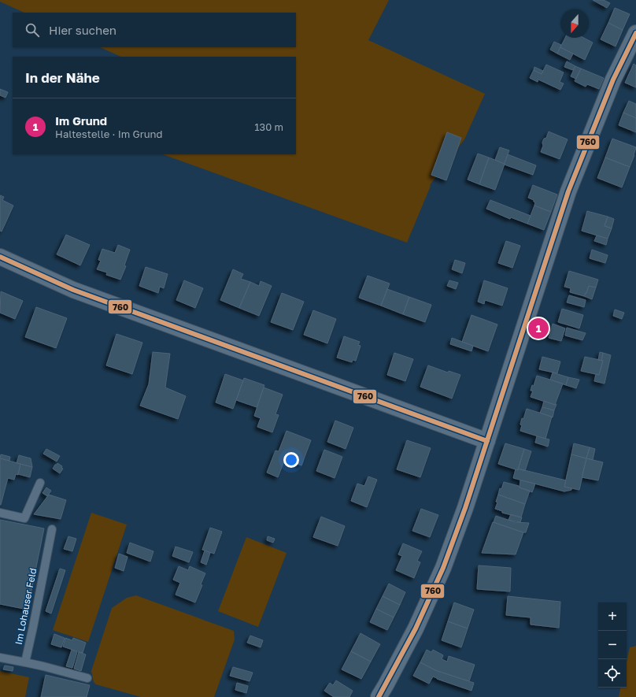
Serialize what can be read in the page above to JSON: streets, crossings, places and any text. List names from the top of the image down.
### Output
{
  "streets": {
    "lane": ["Im Lohauser Feld"]
  },
  "lines": ["transit line 760"],
  "north": "bottom",
  "page": {
    "search": "Hier suchen",
    "heading": "In der Nähe",
    "list": [
      {
        "mark": "1",
        "name": "Im Grund",
        "note": "Haltestelle · Im Grund",
        "value": "130 m"
      }
    ],
    "pins": "1",
    "map_buttons": ["+", "−"]
  }
}
